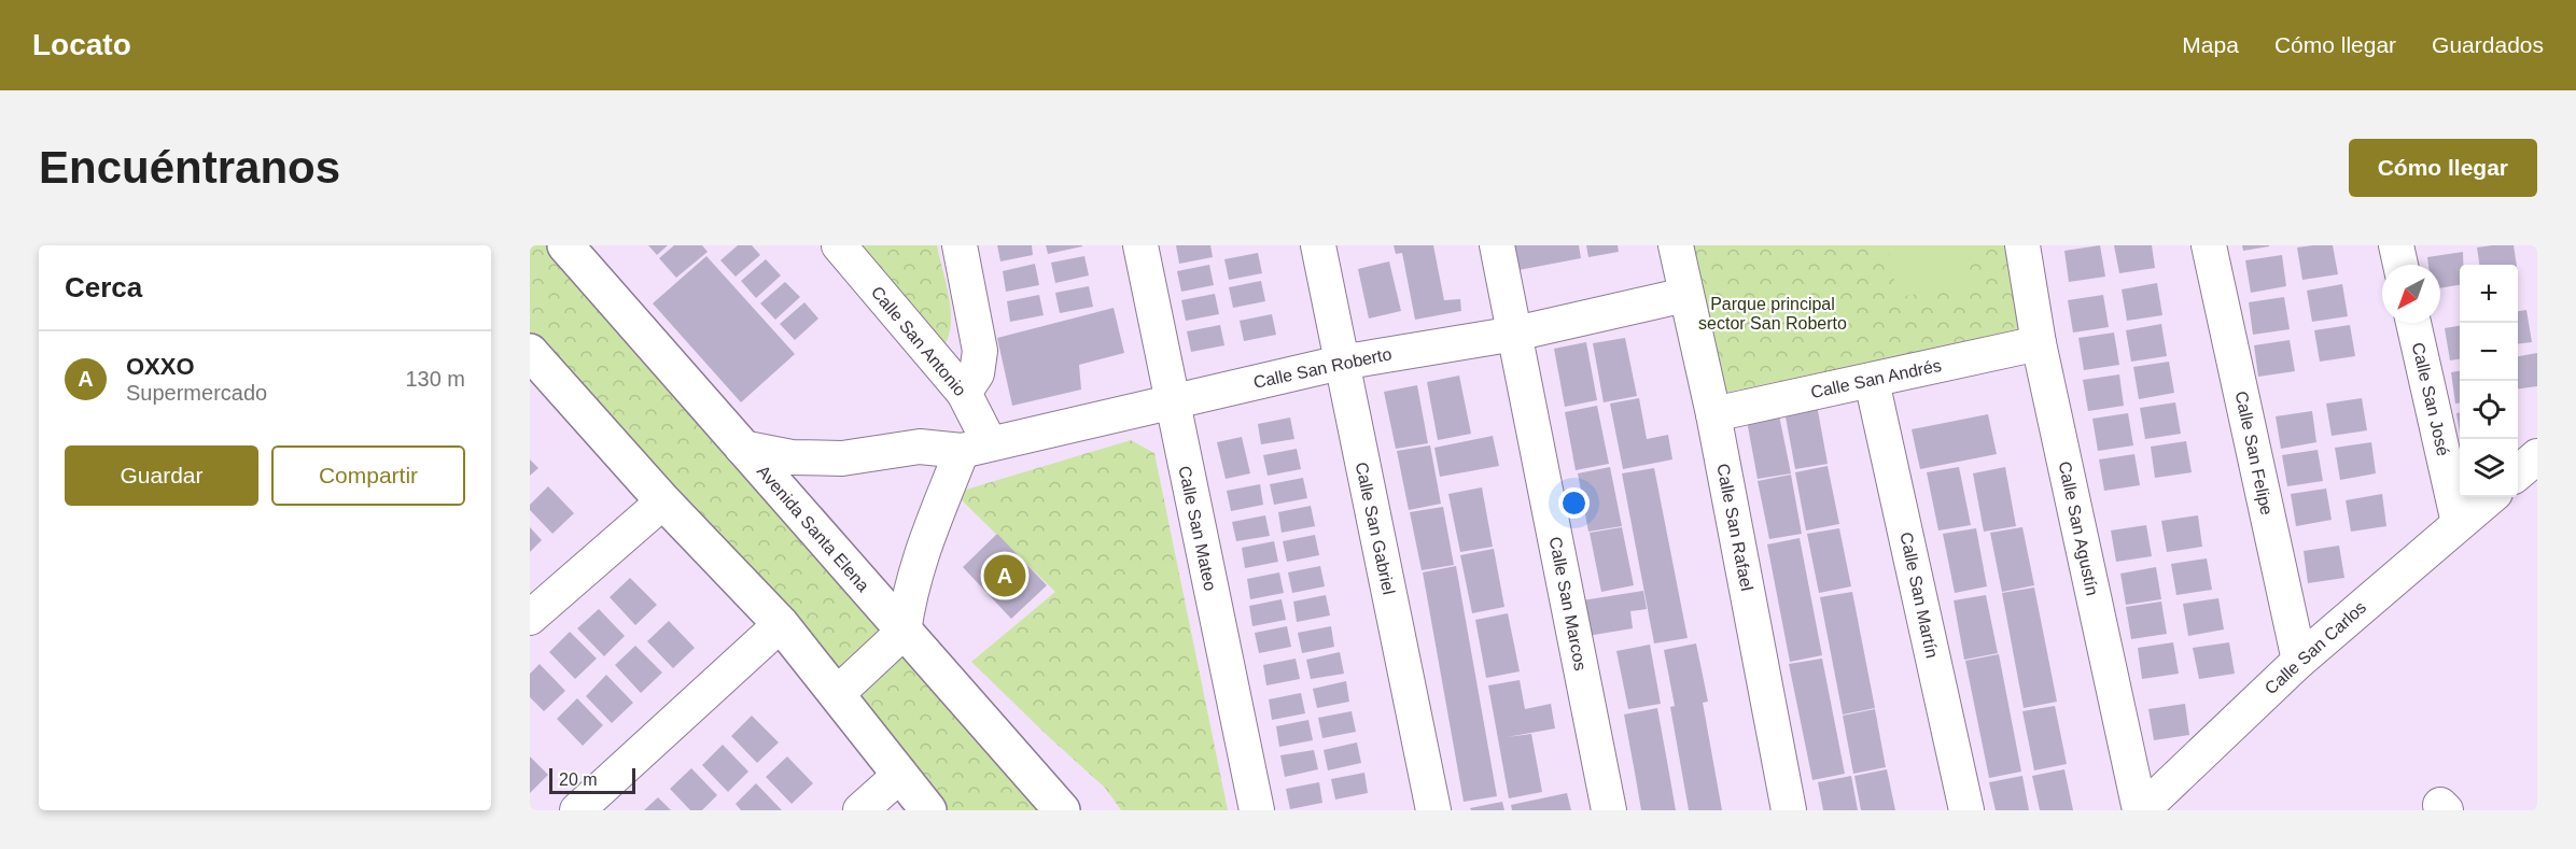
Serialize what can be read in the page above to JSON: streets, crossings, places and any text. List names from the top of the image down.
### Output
{
  "streets": {
    "street": [
      "Calle San Antonio",
      "Calle San Roberto",
      "Calle San Andrés",
      "Calle San José",
      "Calle San Felipe",
      "Calle San Rafael",
      "Avenida Santa Elena",
      "Calle San Mateo",
      "Calle San Gabriel",
      "Calle San Agustín",
      "Calle San Martín",
      "Calle San Marcos",
      "Calle San Carlos"
    ]
  },
  "crossings": [
    ["Calle San Antonio", "Calle San Roberto"],
    ["Calle San Roberto", "Calle San Rafael"],
    ["Calle San Roberto", "Avenida Santa Elena"],
    ["Calle San Roberto", "Calle San Mateo"],
    ["Calle San Roberto", "Calle San Gabriel"],
    ["Calle San Roberto", "Calle San Marcos"],
    ["Calle San Andrés", "Calle San Rafael"],
    ["Calle San Andrés", "Calle San Agustín"],
    ["Calle San Andrés", "Calle San Martín"],
    ["Calle San José", "Calle San Carlos"],
    ["Calle San Felipe", "Calle San Carlos"],
    ["Calle San Agustín", "Calle San Carlos"]
  ],
  "parks": ["Parque principal sector San Roberto"],
  "scale_bar": "20 m",
  "north": "bottom left",
  "page": {
    "header": "Locato",
    "nav": ["Mapa", "Cómo llegar", "Guardados"],
    "buttons": [
      "Cómo llegar",
      ["Guardar", "Compartir"]
    ],
    "title": "Encuéntranos",
    "heading": "Cerca",
    "map_buttons": ["+", "−"],
    "list": [
      {
        "mark": "A",
        "name": "OXXO",
        "note": "Supermercado",
        "value": "130 m"
      }
    ],
    "pins": "A",
    "scale": "20 m"
  }
}
